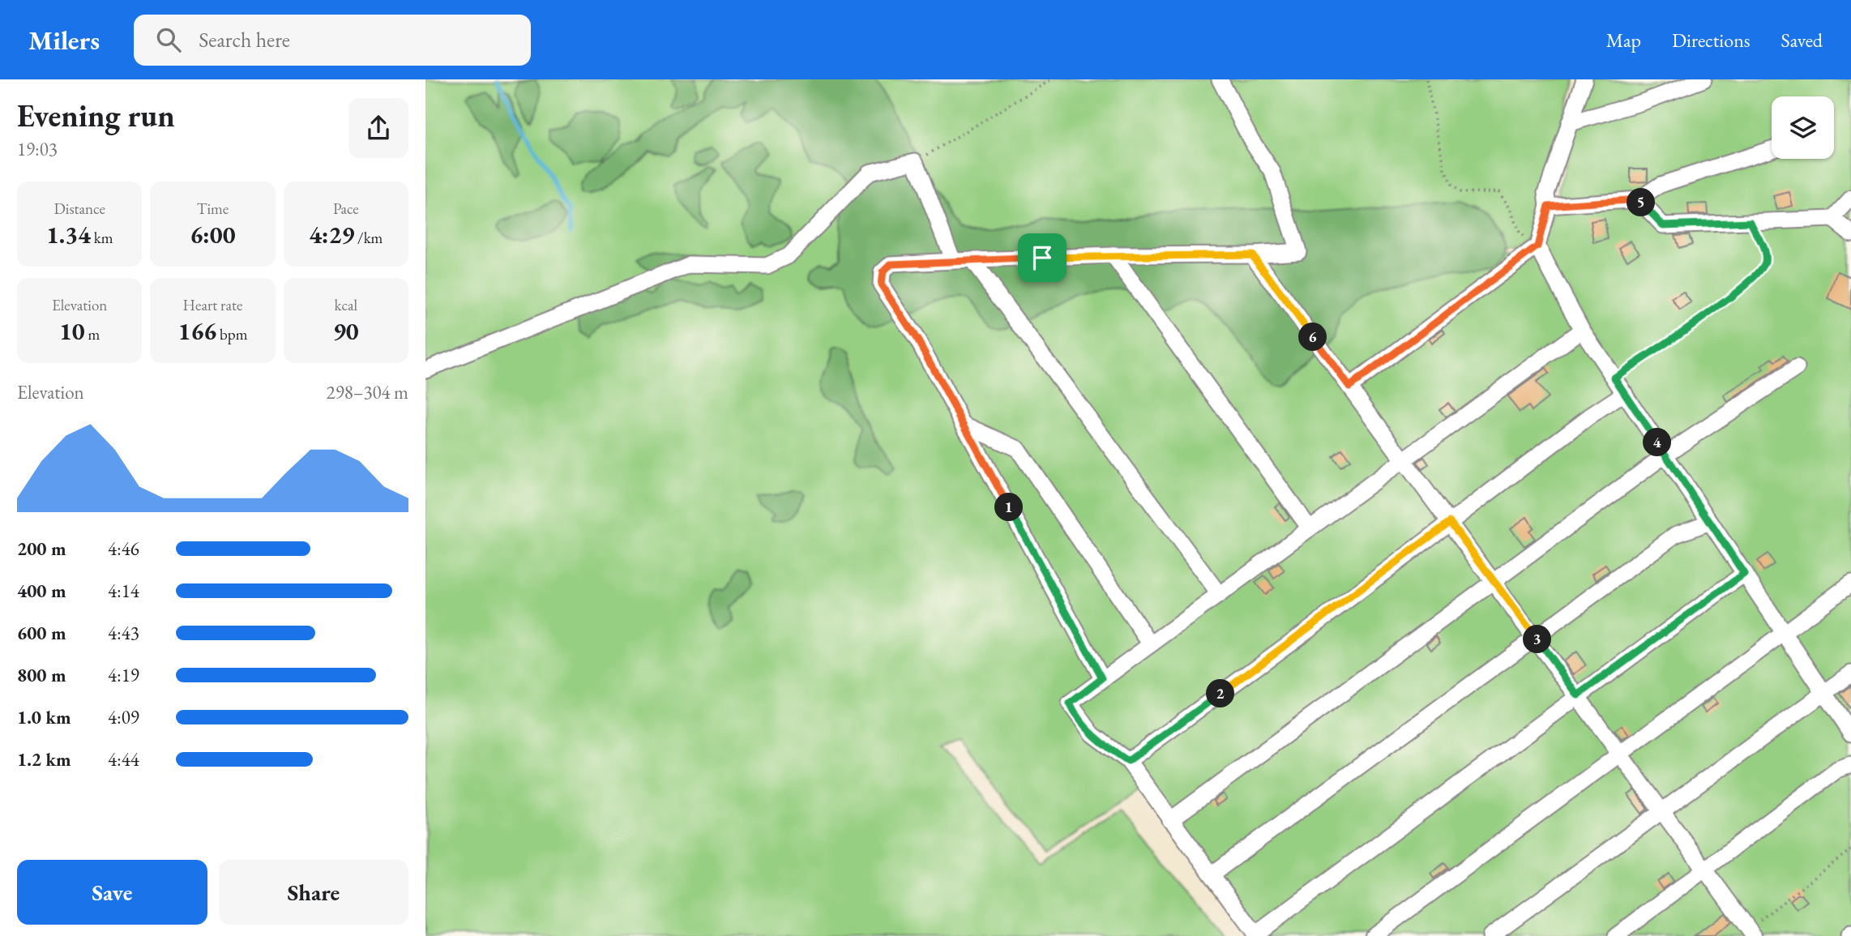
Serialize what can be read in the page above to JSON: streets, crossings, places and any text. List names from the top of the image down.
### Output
{
  "page": {
    "header": "Milers",
    "search": "Search here",
    "nav": ["Map", "Directions", "Saved"],
    "heading": ["Evening run", "19:03"],
    "stats": [
      ["Distance", "1.34 km"],
      ["Time", "6:00"],
      ["Pace", "4:29 /km"],
      ["Elevation", "10 m"],
      ["Heart rate", "166 bpm"],
      ["kcal", "90"]
    ],
    "pins": [
      "5",
      "6",
      "4",
      "1",
      "3",
      "2"
    ],
    "chart": ["Elevation", "298–304 m"],
    "list": [
      {
        "name": "200 m",
        "note": "4:46"
      },
      {
        "name": "400 m",
        "note": "4:14"
      },
      {
        "name": "600 m",
        "note": "4:43"
      },
      {
        "name": "800 m",
        "note": "4:19"
      },
      {
        "name": "1.0 km",
        "note": "4:09"
      },
      {
        "name": "1.2 km",
        "note": "4:44"
      }
    ],
    "buttons": ["Save", "Share"]
  }
}
